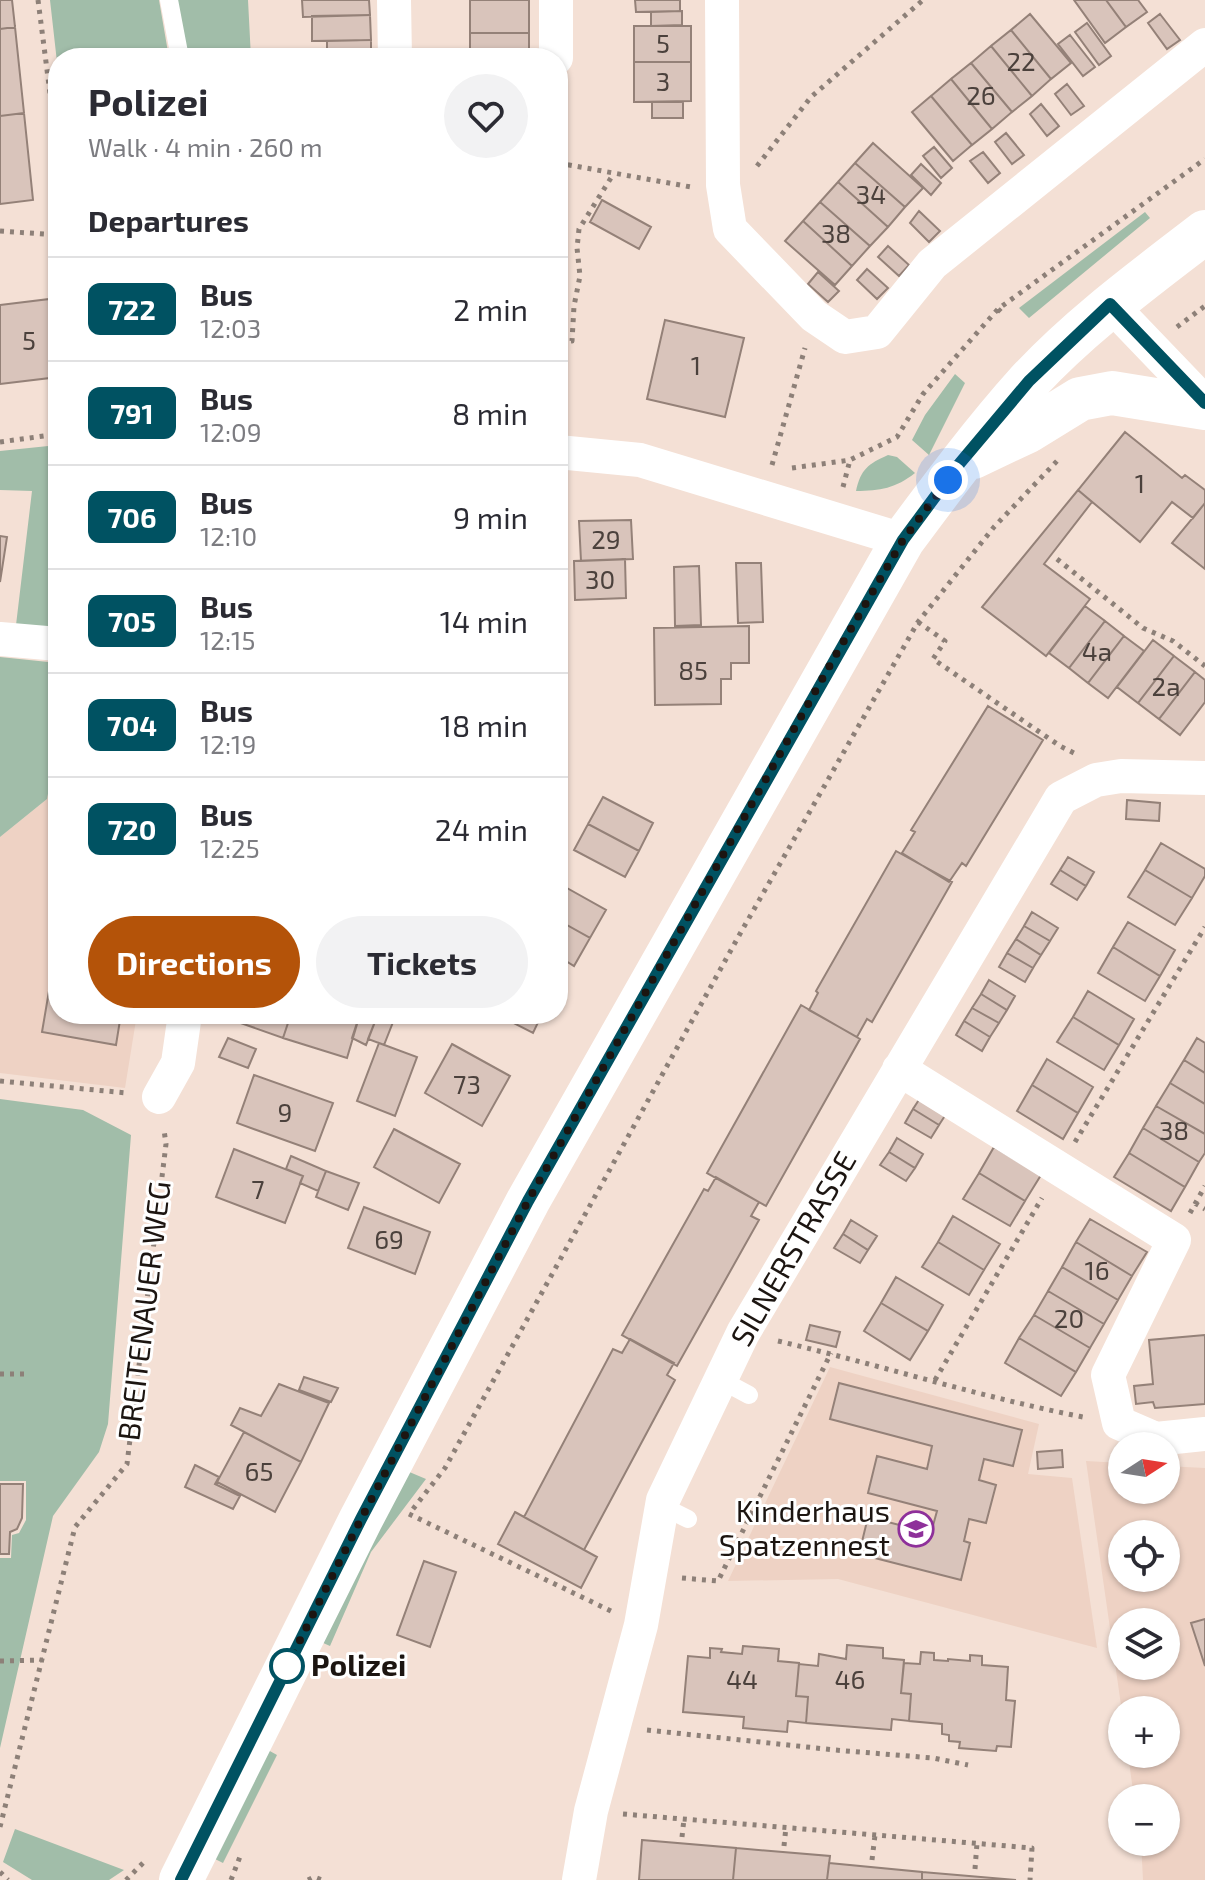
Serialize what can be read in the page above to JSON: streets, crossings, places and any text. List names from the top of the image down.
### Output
{
  "streets": {
    "street": ["SILNERSTRASSE"],
    "path": ["BREITENAUER WEG"]
  },
  "places": {
    "school or university": ["Kinderhaus Spatzennest"],
    "other": ["Polizei"]
  },
  "lines": ["bus line 722"],
  "house_numbers": [
    "5",
    "22",
    "3",
    "26",
    "34",
    "38",
    "5",
    "1",
    "1",
    "29",
    "30",
    "4a",
    "85",
    "2a",
    "73",
    "9",
    "38",
    "7",
    "69",
    "16",
    "20",
    "65",
    "44",
    "46"
  ],
  "north": "right",
  "page": {
    "heading": [
      ["Polizei", "Walk · 4 min · 260 m"],
      "Departures"
    ],
    "list": [
      {
        "mark": "722",
        "name": "Bus",
        "note": "12:03",
        "value": "2 min"
      },
      {
        "mark": "791",
        "name": "Bus",
        "note": "12:09",
        "value": "8 min"
      },
      {
        "mark": "706",
        "name": "Bus",
        "note": "12:10",
        "value": "9 min"
      },
      {
        "mark": "705",
        "name": "Bus",
        "note": "12:15",
        "value": "14 min"
      },
      {
        "mark": "704",
        "name": "Bus",
        "note": "12:19",
        "value": "18 min"
      },
      {
        "mark": "720",
        "name": "Bus",
        "note": "12:25",
        "value": "24 min"
      }
    ],
    "buttons": ["Directions", "Tickets"],
    "map_buttons": ["+", "−"]
  }
}
